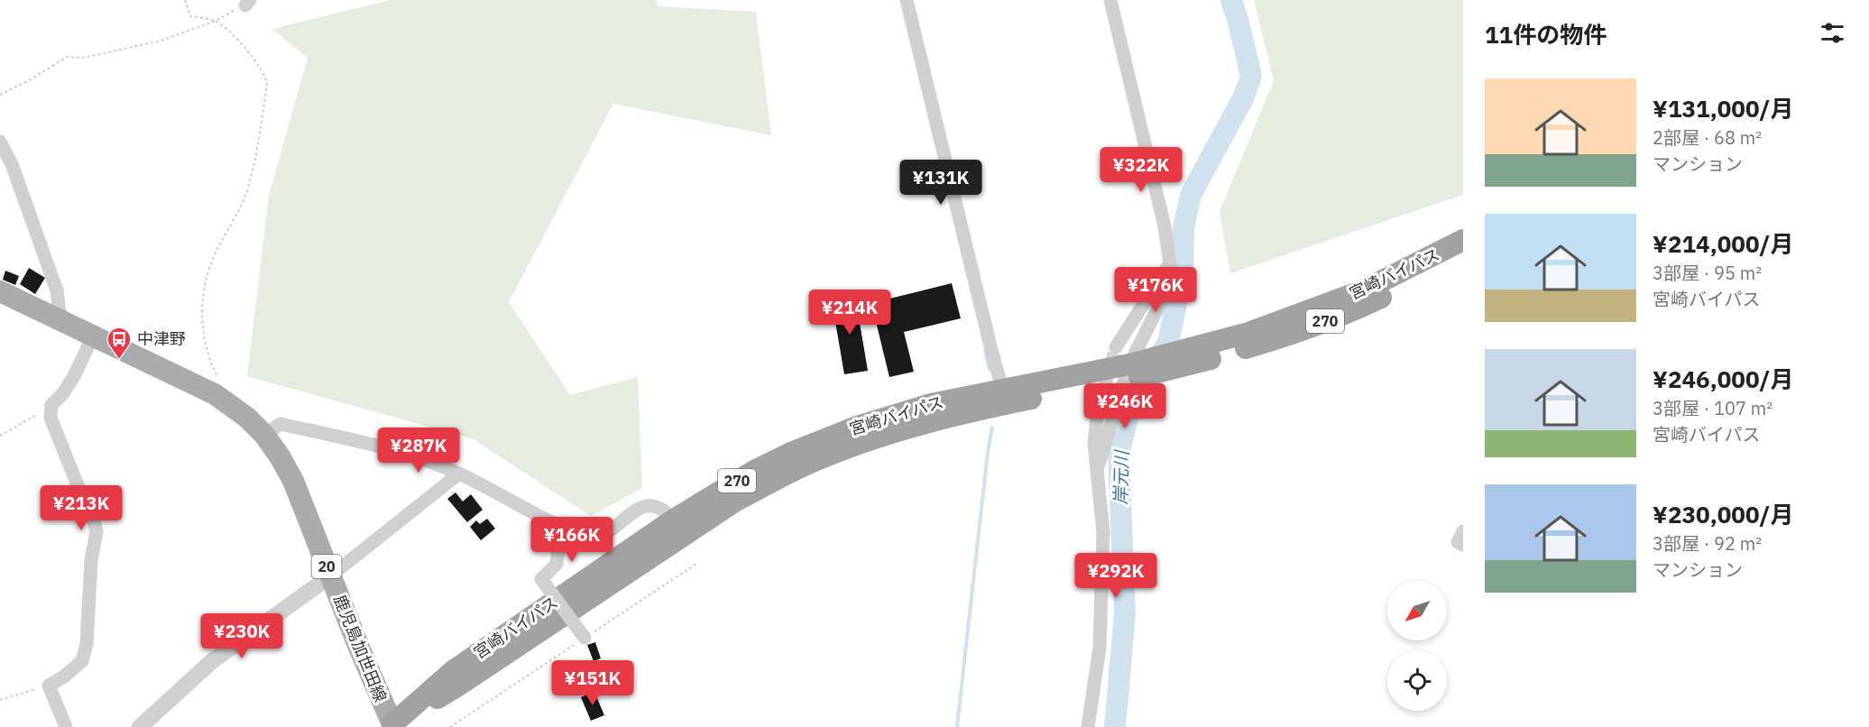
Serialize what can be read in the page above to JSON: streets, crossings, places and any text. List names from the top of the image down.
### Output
{
  "streets": {
    "highway": ["宮崎バイパス", "270"],
    "main road": ["20", "鹿児島加世田線"]
  },
  "crossings": [
    ["宮崎バイパス", "鹿児島加世田線"]
  ],
  "water": ["岸元川"],
  "places": {
    "bus stop": ["中津野"]
  },
  "north": "bottom left",
  "page": {
    "heading": "11件の物件",
    "list": [
      {
        "name": "¥131,000/月",
        "note": "2部屋 · 68 m² · マンション"
      },
      {
        "name": "¥214,000/月",
        "note": "3部屋 · 95 m² · 宮崎バイパス"
      },
      {
        "name": "¥246,000/月",
        "note": "3部屋 · 107 m² · 宮崎バイパス"
      },
      {
        "name": "¥230,000/月",
        "note": "3部屋 · 92 m² · マンション"
      }
    ],
    "price": [
      "¥322K",
      "¥131K",
      "¥176K",
      "¥214K",
      "¥246K",
      "¥287K",
      "¥213K",
      "¥166K",
      "¥292K",
      "¥230K",
      "¥151K"
    ]
  }
}
